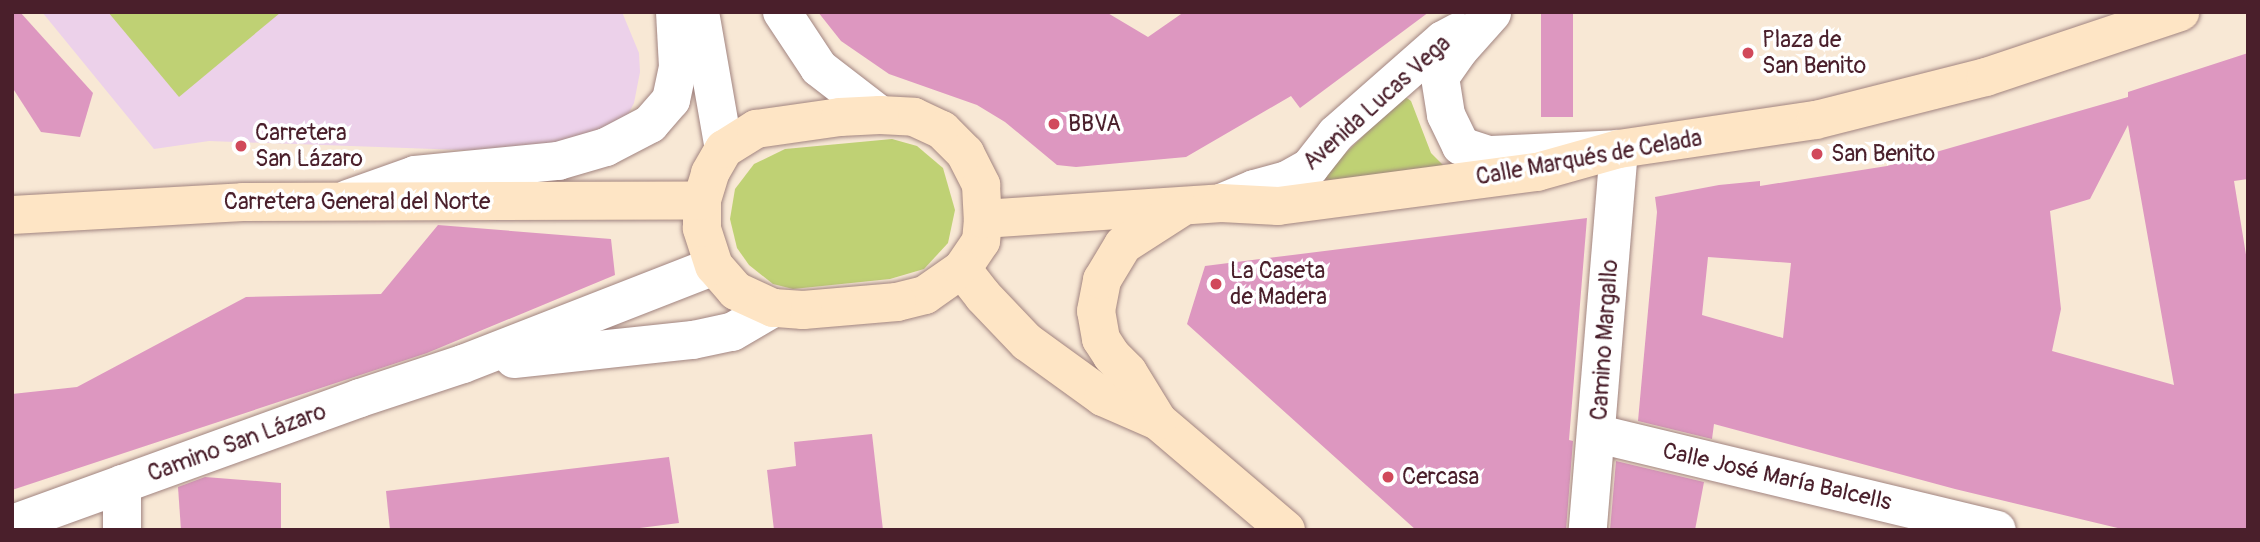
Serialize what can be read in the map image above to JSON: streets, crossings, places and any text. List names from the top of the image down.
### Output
{
  "streets": {
    "street": [
      "Avenida Lucas Vega",
      "Calle Marqués de Celada",
      "Carretera General del Norte",
      "Camino Margallo",
      "Camino San Lázaro",
      "Calle José María Balcells"
    ]
  },
  "crossings": [
    ["Avenida Lucas Vega", "Calle Marqués de Celada"],
    ["Avenida Lucas Vega", "Camino Margallo"],
    ["Calle Marqués de Celada", "Carretera General del Norte"],
    ["Calle Marqués de Celada", "Camino Margallo"],
    ["Calle Marqués de Celada", "Camino San Lázaro"],
    ["Carretera General del Norte", "Camino San Lázaro"],
    ["Camino Margallo", "Calle José María Balcells"]
  ],
  "places": [
    "Plaza de San Benito",
    "BBVA",
    "Carretera San Lázaro",
    "San Benito",
    "La Caseta de Madera",
    "Cercasa"
  ]
}
